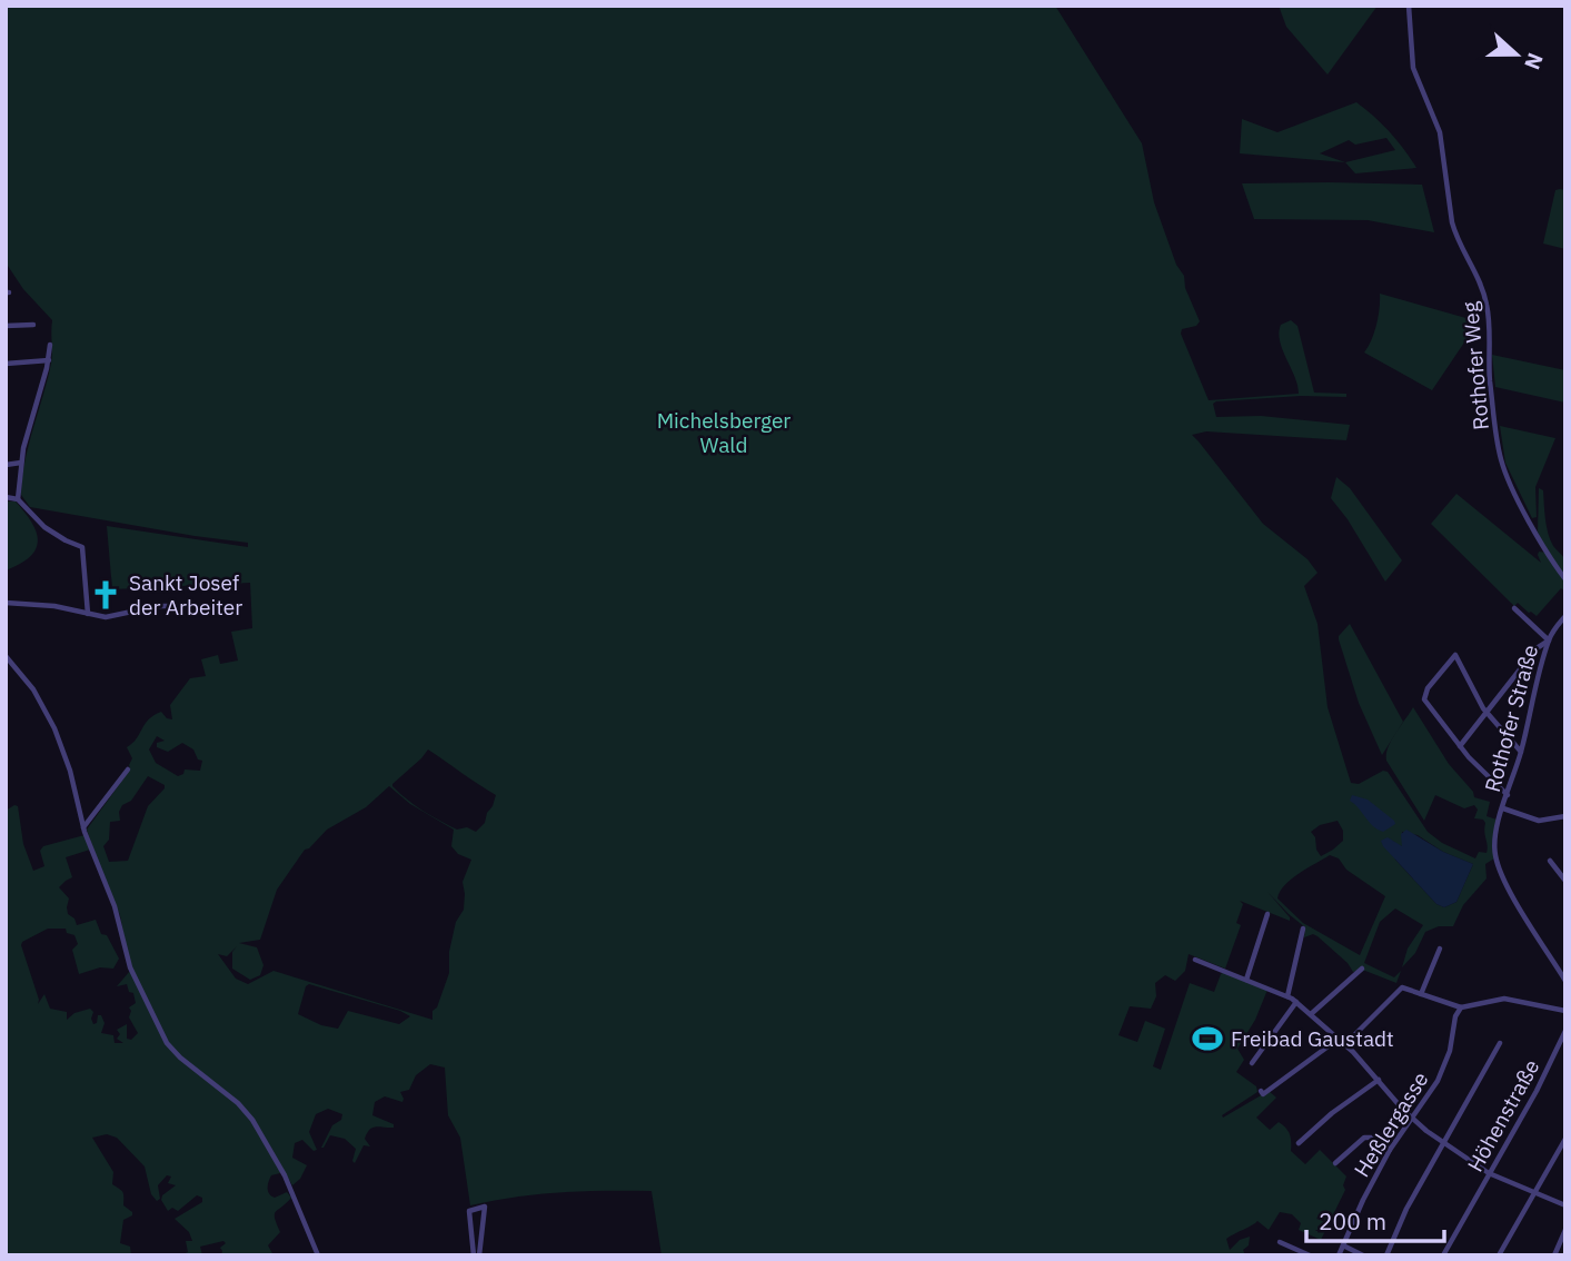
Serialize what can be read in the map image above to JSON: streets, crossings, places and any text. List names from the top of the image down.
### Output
{
  "streets": {
    "street": [
      "Rothofer Weg",
      "Rothofer Straße",
      "Höhenstraße",
      "Heßlergasse"
    ]
  },
  "parks": ["Michelsberger Wald"],
  "places": {
    "church": ["Sankt Josef der Arbeiter"],
    "sports": ["Freibad Gaustadt"]
  },
  "scale_bar": "200 m",
  "north": "right"
}
